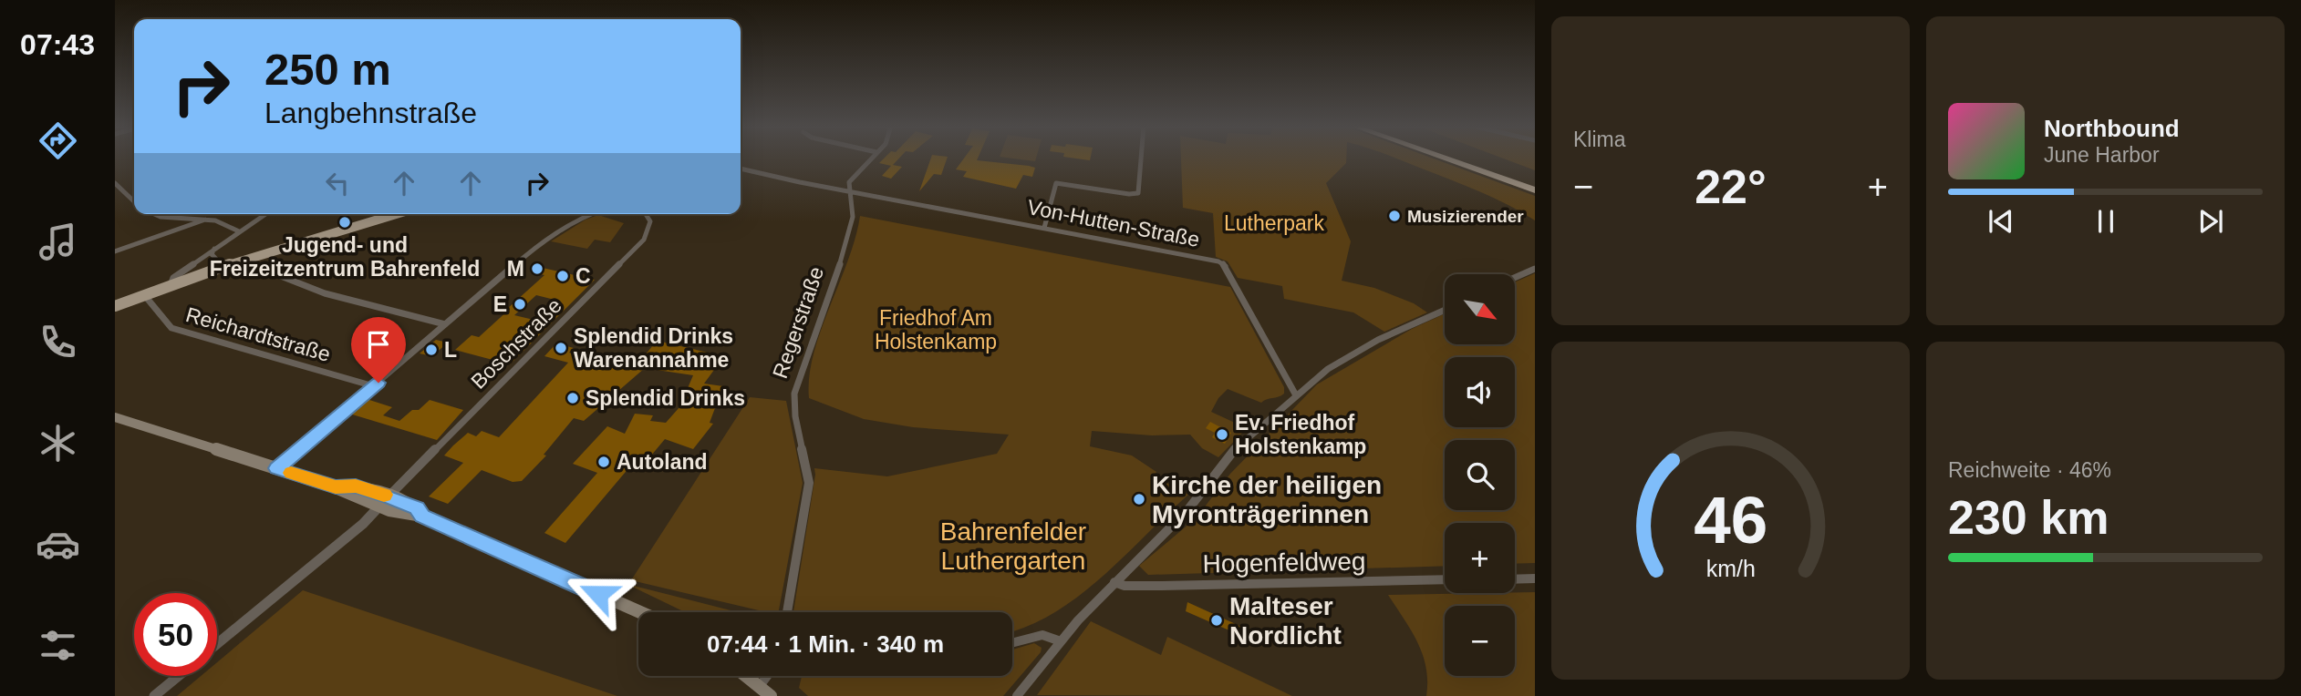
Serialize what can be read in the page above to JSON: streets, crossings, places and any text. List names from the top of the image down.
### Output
{
  "streets": {
    "street": [
      "Von-Hutten-Straße",
      "Regerstraße",
      "Reichardtstraße",
      "Boschstraße",
      "Hogenfeldweg"
    ]
  },
  "crossings": [
    ["Von-Hutten-Straße", "Regerstraße"]
  ],
  "parks": ["Lutherpark", "Friedhof Am Holstenkamp", "Bahrenfelder Luthergarten"],
  "places": [
    "Musizierender",
    "Jugend- und Freizeitzentrum Bahrenfeld",
    "M",
    "C",
    "E",
    "Splendid Drinks Warenannahme",
    "L",
    "Splendid Drinks",
    "Ev. Friedhof Holstenkamp",
    "Autoland",
    "Kirche der heiligen Myronträgerinnen",
    "Malteser Nordlicht"
  ],
  "north": "bottom right",
  "page": {
    "tabs": "07:43",
    "tile": [
      "Klima",
      ["Reichweite · 46%", "230 km"]
    ],
    "turn": ["250 m", "Langbehnstraße"],
    "song": ["Northbound", "June Harbor"],
    "heat": ["−", "22°", "+"],
    "map_buttons": ["+", "−"],
    "limit": "50",
    "trip": "07:44 · 1 Min. · 340 m",
    "gauge": ["46", "km/h"]
  }
}
